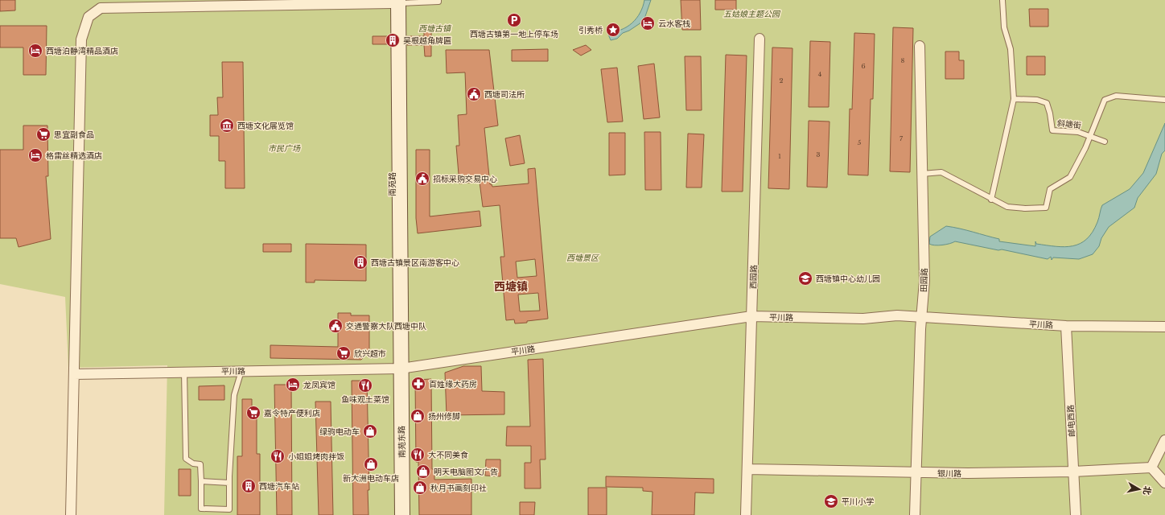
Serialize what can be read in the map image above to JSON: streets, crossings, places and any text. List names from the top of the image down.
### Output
{
  "streets": {
    "main road": ["南苑路", "南苑东路"],
    "street": [
      "西园路",
      "田园路",
      "平川路",
      "邮电西路",
      "银川路"
    ],
    "lane": ["斜塘街"]
  },
  "crossings": [
    ["南苑路", "平川路"],
    ["南苑路", "南苑东路"],
    ["西园路", "平川路"],
    ["西园路", "银川路"],
    ["田园路", "平川路"],
    ["田园路", "银川路"],
    ["平川路", "邮电西路"],
    ["平川路", "南苑东路"],
    ["邮电西路", "银川路"]
  ],
  "districts": ["西塘镇"],
  "parks": [
    "五姑娘主题公园",
    "西塘古镇",
    "市民广场",
    "西塘景区"
  ],
  "places": {
    "parking": ["西塘古镇第一地上停车场"],
    "hotel": [
      "云水客栈",
      "西塘泊静湾精品酒店",
      "格雷丝精选酒店",
      "龙凤宾馆"
    ],
    "place": ["引秀桥"],
    "building": ["吴根越角牌匾", "西塘古镇景区南游客中心", "西塘汽车站"],
    "public building": ["西塘司法所", "招标采购交易中心", "交通警察大队西塘中队"],
    "museum": ["西塘文化展览馆"],
    "supermarket": ["思宜副食品", "欣兴超市", "嘉令特产便利店"],
    "school or university": ["西塘镇中心幼儿园", "平川小学"],
    "pharmacy": ["百姓缘大药房"],
    "restaurant": ["鱼味观土菜馆", "大不同美食", "小姐姐烤肉拌饭"],
    "shop": [
      "扬州修脚",
      "绿驹电动车",
      "新大洲电动车店",
      "明天电脑图文广告",
      "秋月书画刻印社"
    ]
  },
  "house_numbers": [
    "8",
    "6",
    "4",
    "2",
    "7",
    "5",
    "3",
    "1"
  ],
  "north": "right"
}
